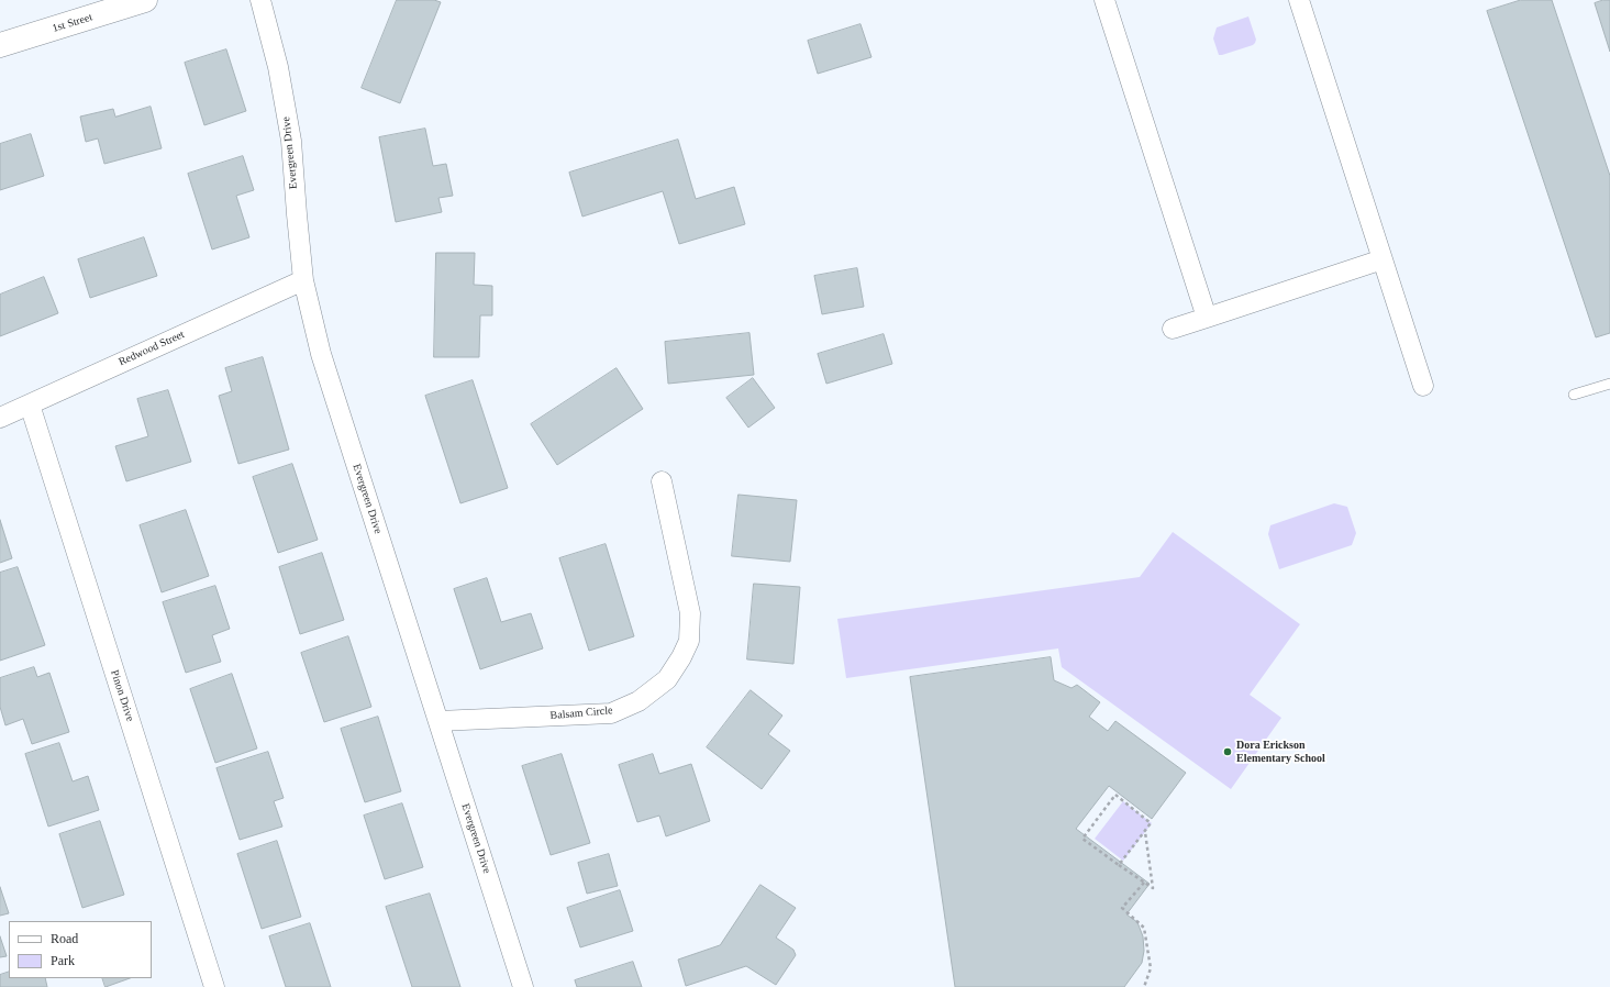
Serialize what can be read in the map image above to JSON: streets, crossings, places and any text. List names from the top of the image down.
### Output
{
  "streets": {
    "main road": ["1st Street"],
    "street": [
      "Evergreen Drive",
      "Redwood Street",
      "Pinon Drive",
      "Balsam Circle"
    ]
  },
  "crossings": [
    ["Evergreen Drive", "Redwood Street"],
    ["Evergreen Drive", "Balsam Circle"],
    ["Redwood Street", "Pinon Drive"]
  ],
  "places": ["Dora Erickson Elementary School"],
  "legend": ["Road", "Park"]
}
